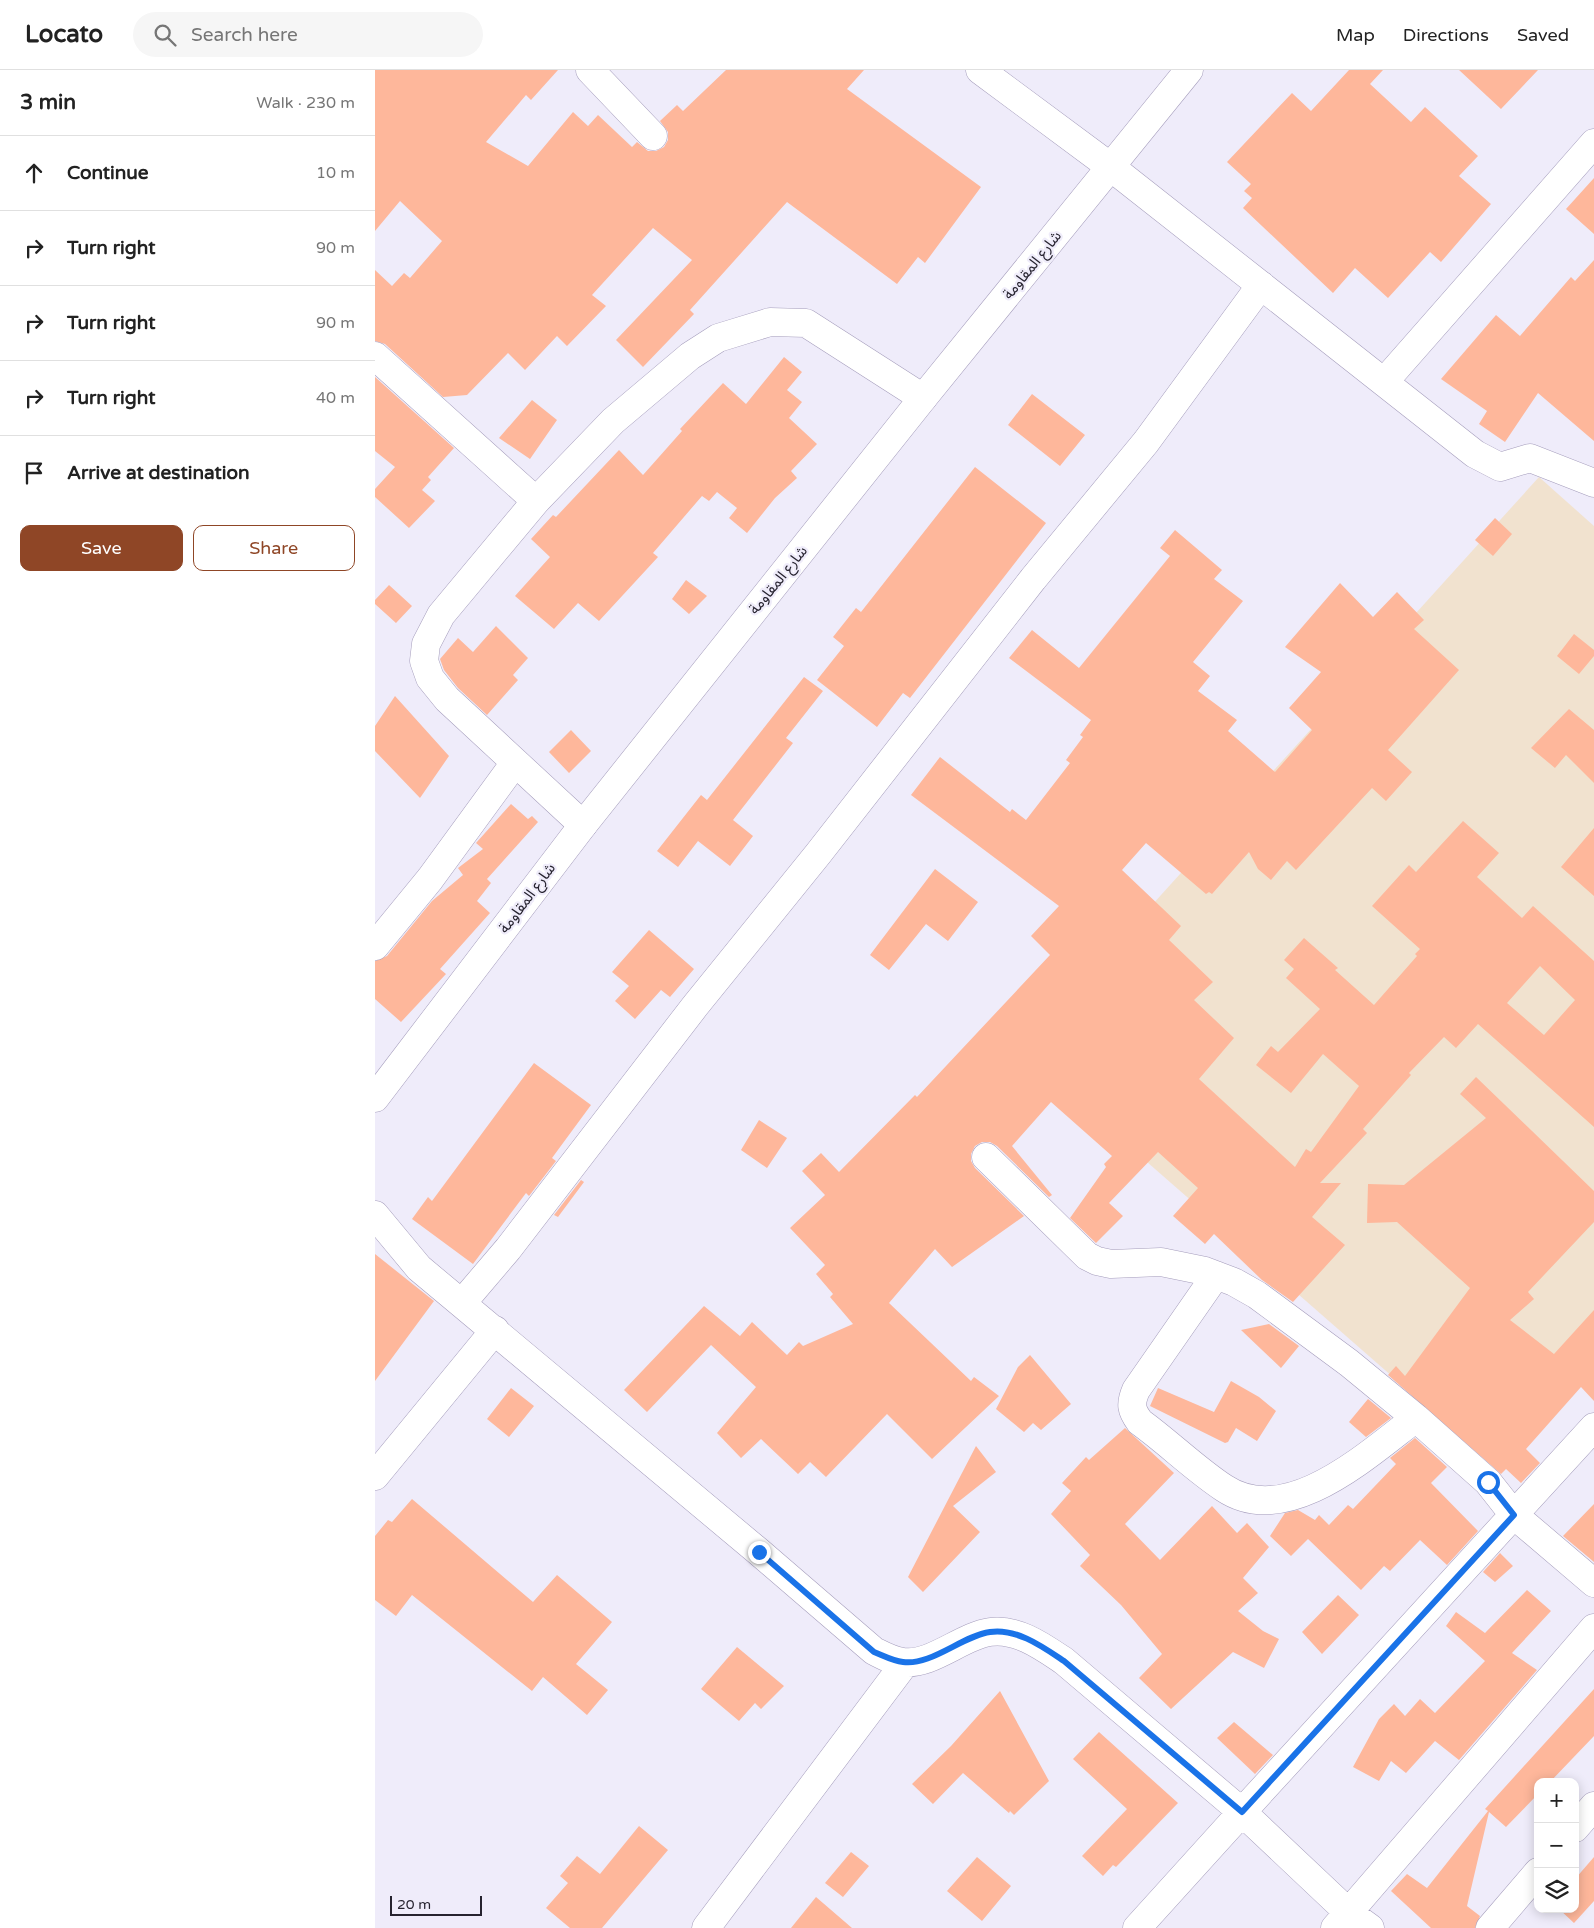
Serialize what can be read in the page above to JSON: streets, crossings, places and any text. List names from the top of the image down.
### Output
{
  "streets": {
    "main road": ["شارع المقاومة"]
  },
  "scale_bar": "20 m",
  "page": {
    "header": "Locato",
    "search": "Search here",
    "nav": ["Map", "Directions", "Saved"],
    "heading": ["3 min", "Walk · 230 m"],
    "list": [
      ["Continue", "10 m"],
      ["Turn right", "90 m"],
      ["Turn right", "90 m"],
      ["Turn right", "40 m"],
      "Arrive at destination"
    ],
    "buttons": ["Save", "Share"],
    "map_buttons": ["+", "−"],
    "scale": "20 m"
  }
}
